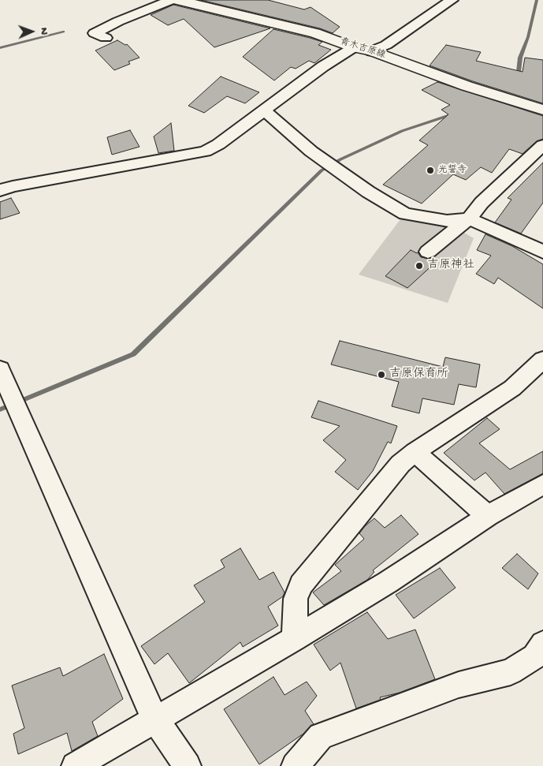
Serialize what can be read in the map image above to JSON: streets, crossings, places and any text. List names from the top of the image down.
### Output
{
  "streets": {
    "main road": ["青木吉原線"]
  },
  "places": ["光誓寺", "吉原神社", "吉原保育所"],
  "north": "right"
}
